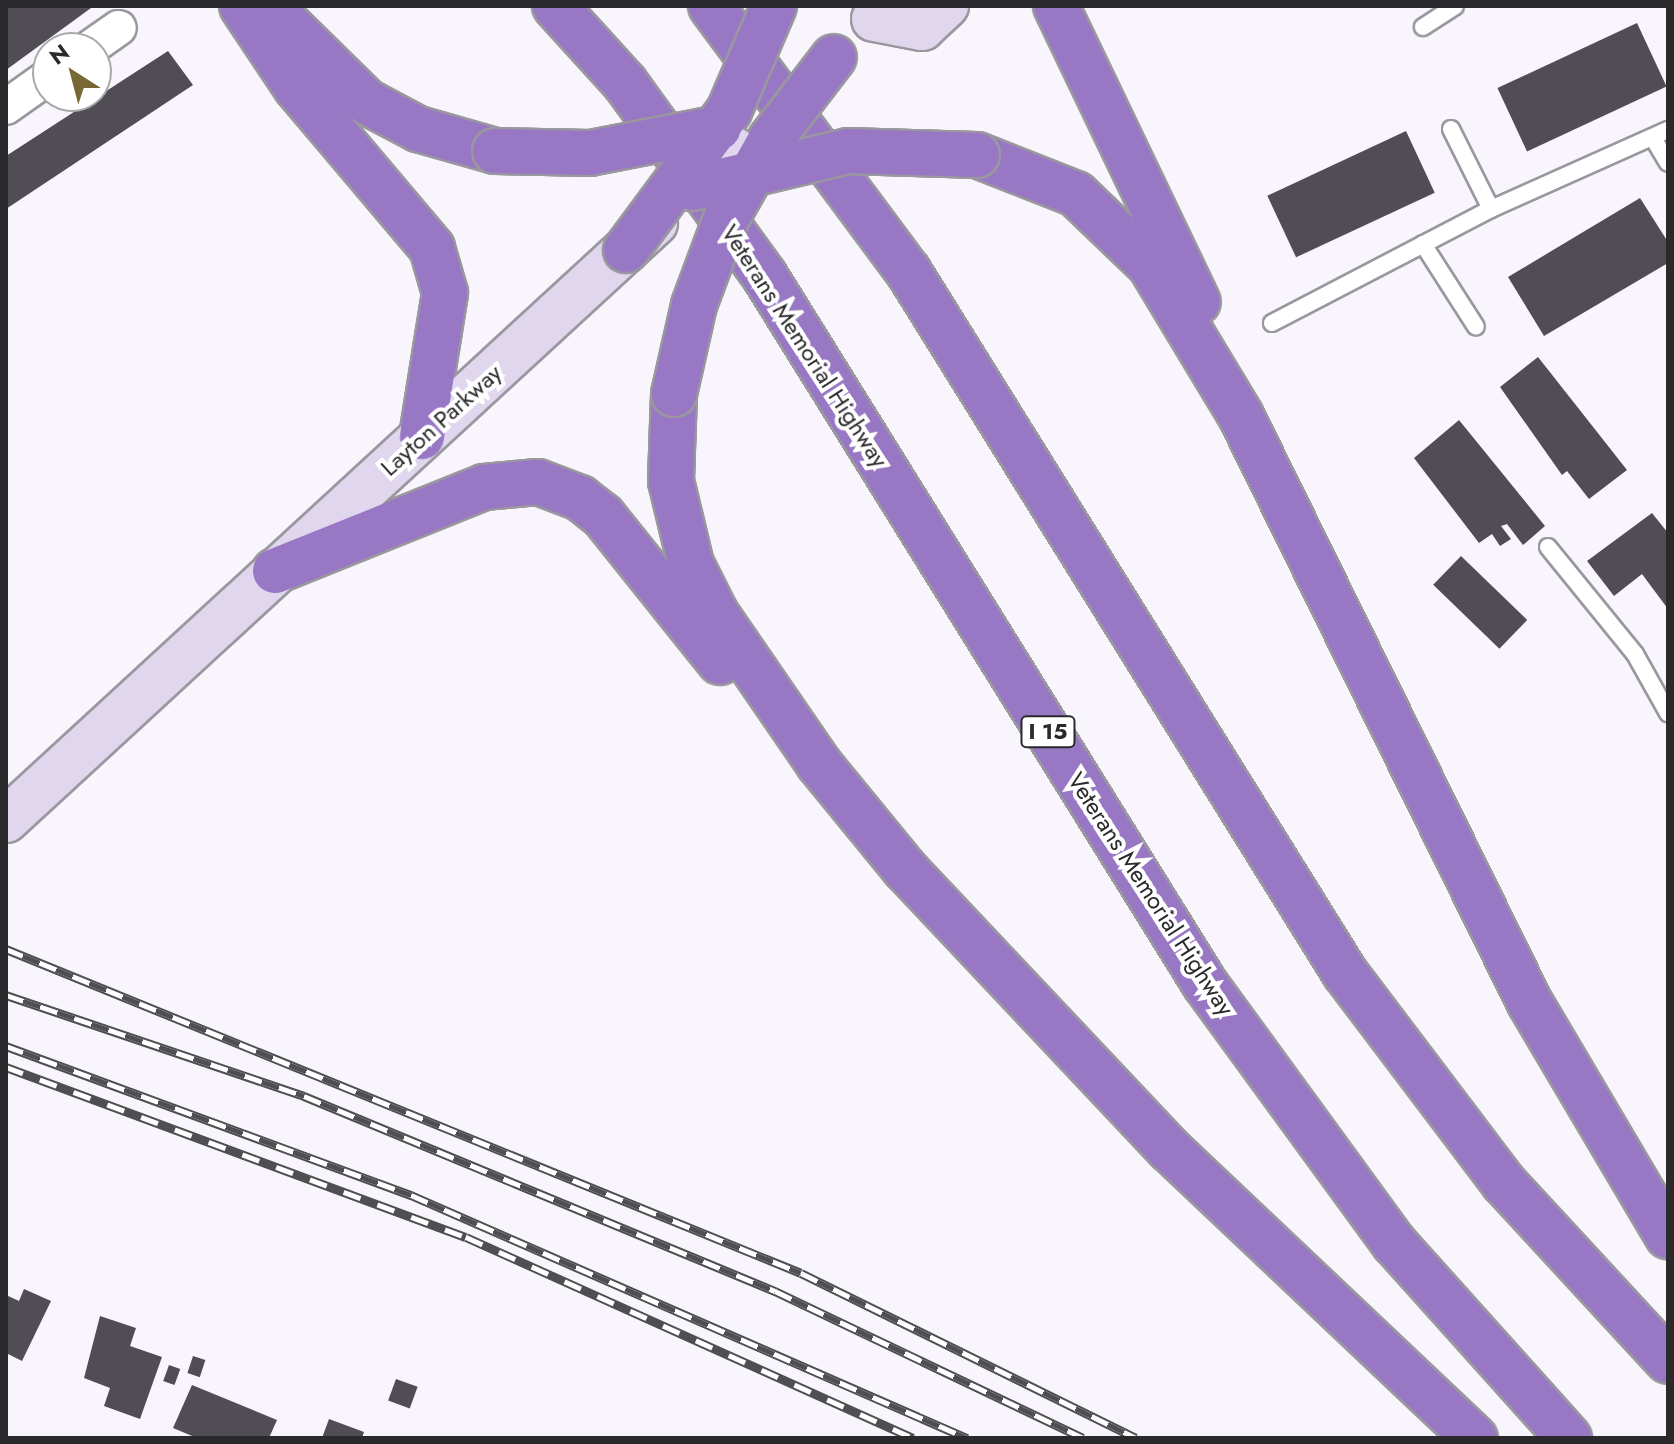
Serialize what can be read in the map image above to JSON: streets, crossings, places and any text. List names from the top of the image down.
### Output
{
  "streets": {
    "highway": ["Veterans Memorial Highway", "I 15"],
    "main road": ["Layton Parkway"]
  },
  "north": "top left"
}
